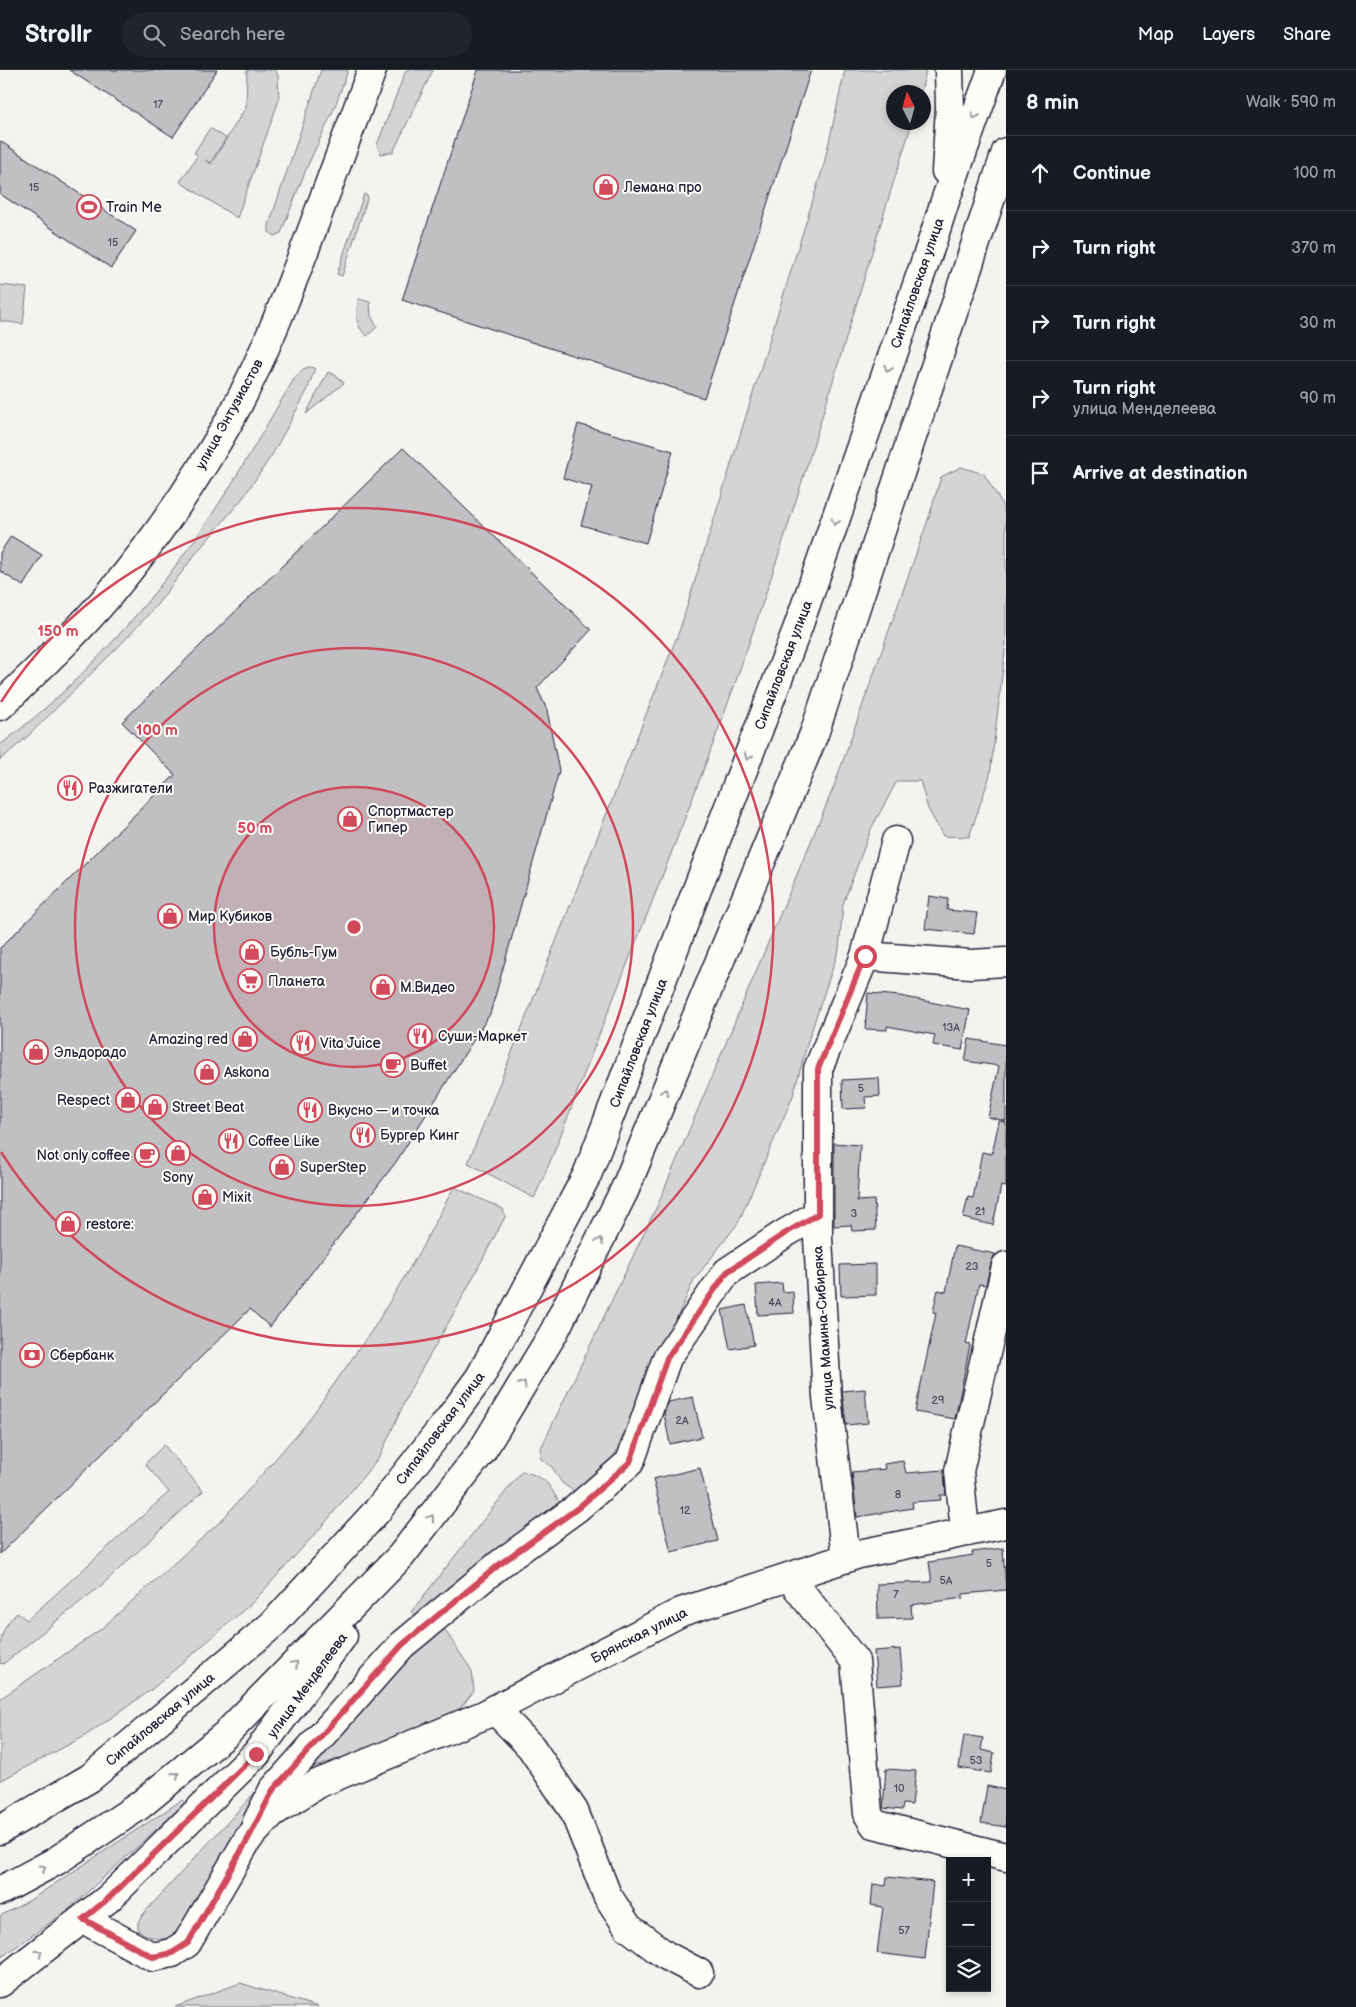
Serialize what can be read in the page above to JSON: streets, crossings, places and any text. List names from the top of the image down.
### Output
{
  "streets": {
    "main road": [
      "Сипайловская улица",
      "улица Энтузиастов",
      "улица Мамина-Сибиряка",
      "Брянская улица",
      "улица Менделеева"
    ]
  },
  "crossings": [
    ["улица Мамина-Сибиряка", "Брянская улица"]
  ],
  "places": {
    "shop": [
      "Лемана про",
      "Спортмастер Гипер",
      "Мир Кубиков",
      "Бубль-Гум",
      "М.Видео",
      "Amazing red",
      "Эльдорадо",
      "Askona",
      "Respect",
      "Street Beat",
      "Sony",
      "SuperStep",
      "Mixit",
      "restore:"
    ],
    "sports": ["Train Me"],
    "restaurant": [
      "Разжигатели",
      "Суши-Маркет",
      "Vita Juice",
      "Вкусно — и точка",
      "Бургер Кинг",
      "Coffee Like"
    ],
    "supermarket": ["Планета"],
    "cafe": ["Buffet", "Not only coffee"],
    "bank": ["Сбербанк"]
  },
  "house_numbers": [
    "17",
    "15",
    "15",
    "13А",
    "5",
    "21",
    "3",
    "23",
    "4А",
    "29",
    "2А",
    "8",
    "12",
    "5",
    "5А",
    "7",
    "53",
    "10",
    "57"
  ],
  "north": "top",
  "page": {
    "header": "Strollr",
    "search": "Search here",
    "nav": ["Map", "Layers", "Share"],
    "heading": ["8 min", "Walk · 590 m"],
    "list": [
      ["Continue", "100 m"],
      ["Turn right", "370 m"],
      ["Turn right", "30 m"],
      ["Turn right", "улица Менделеева", "90 m"],
      "Arrive at destination"
    ],
    "map_buttons": ["+", "−"]
  },
  "rings": ["150 m", "100 m", "50 m"]
}
